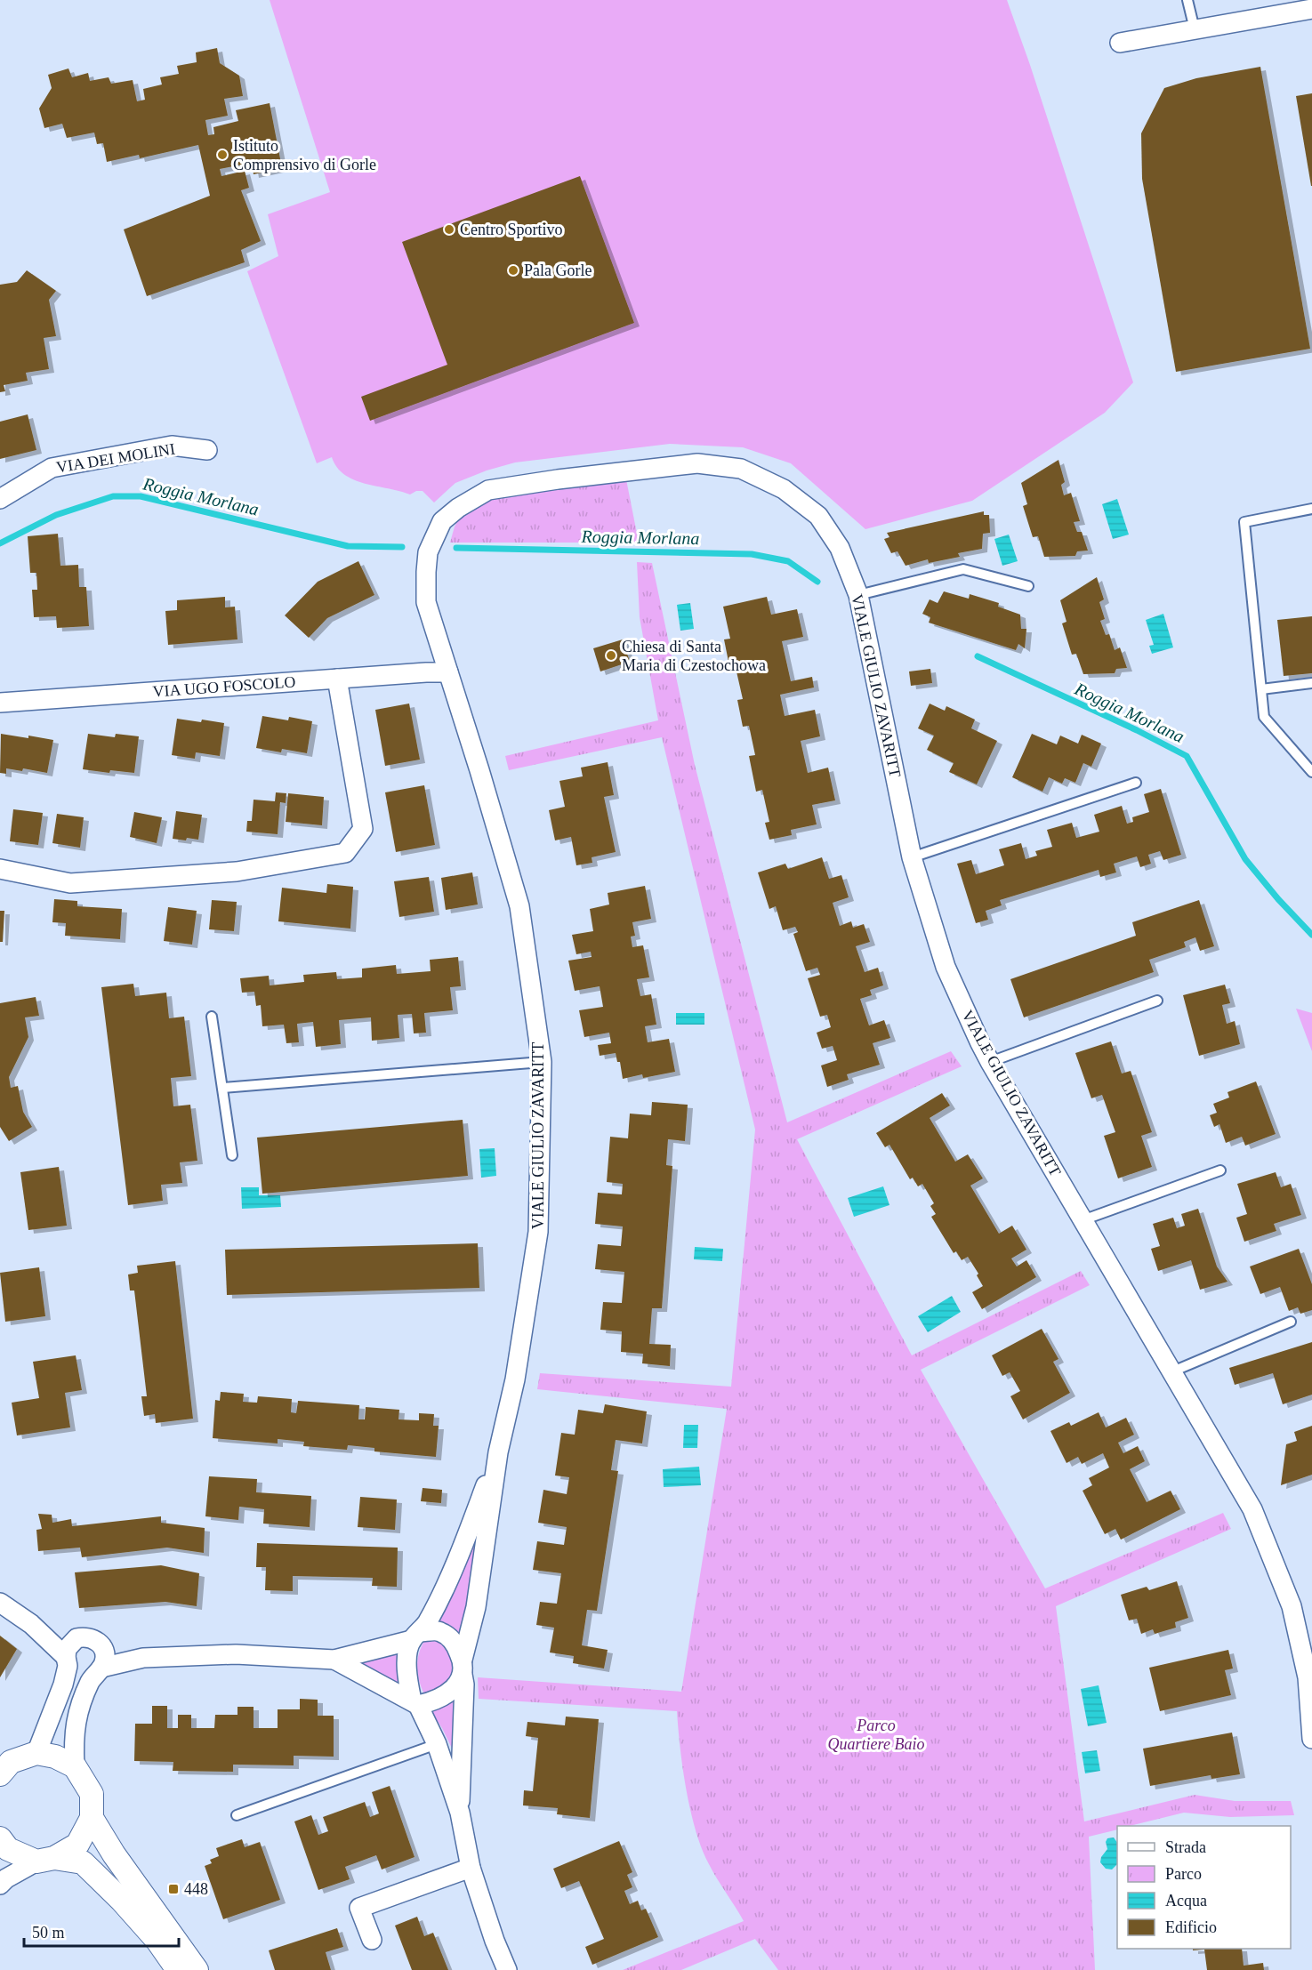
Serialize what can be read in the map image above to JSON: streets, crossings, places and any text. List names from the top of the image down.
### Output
{
  "streets": {
    "street": ["VIA DEI MOLINI", "VIALE GIULIO ZAVARITT", "VIA UGO FOSCOLO"]
  },
  "crossings": [
    ["VIALE GIULIO ZAVARITT", "VIA UGO FOSCOLO"]
  ],
  "water": ["Roggia Morlana"],
  "parks": ["Parco Quartiere Baio"],
  "places": {
    "other": [
      "Istituto Comprensivo di Gorle",
      "Centro Sportivo",
      "Pala Gorle",
      "Chiesa di Santa Maria di Czestochowa"
    ],
    "transit": ["448"]
  },
  "legend": [
    "Strada",
    "Parco",
    "Acqua",
    "Edificio"
  ],
  "scale_bar": "50 m"
}
